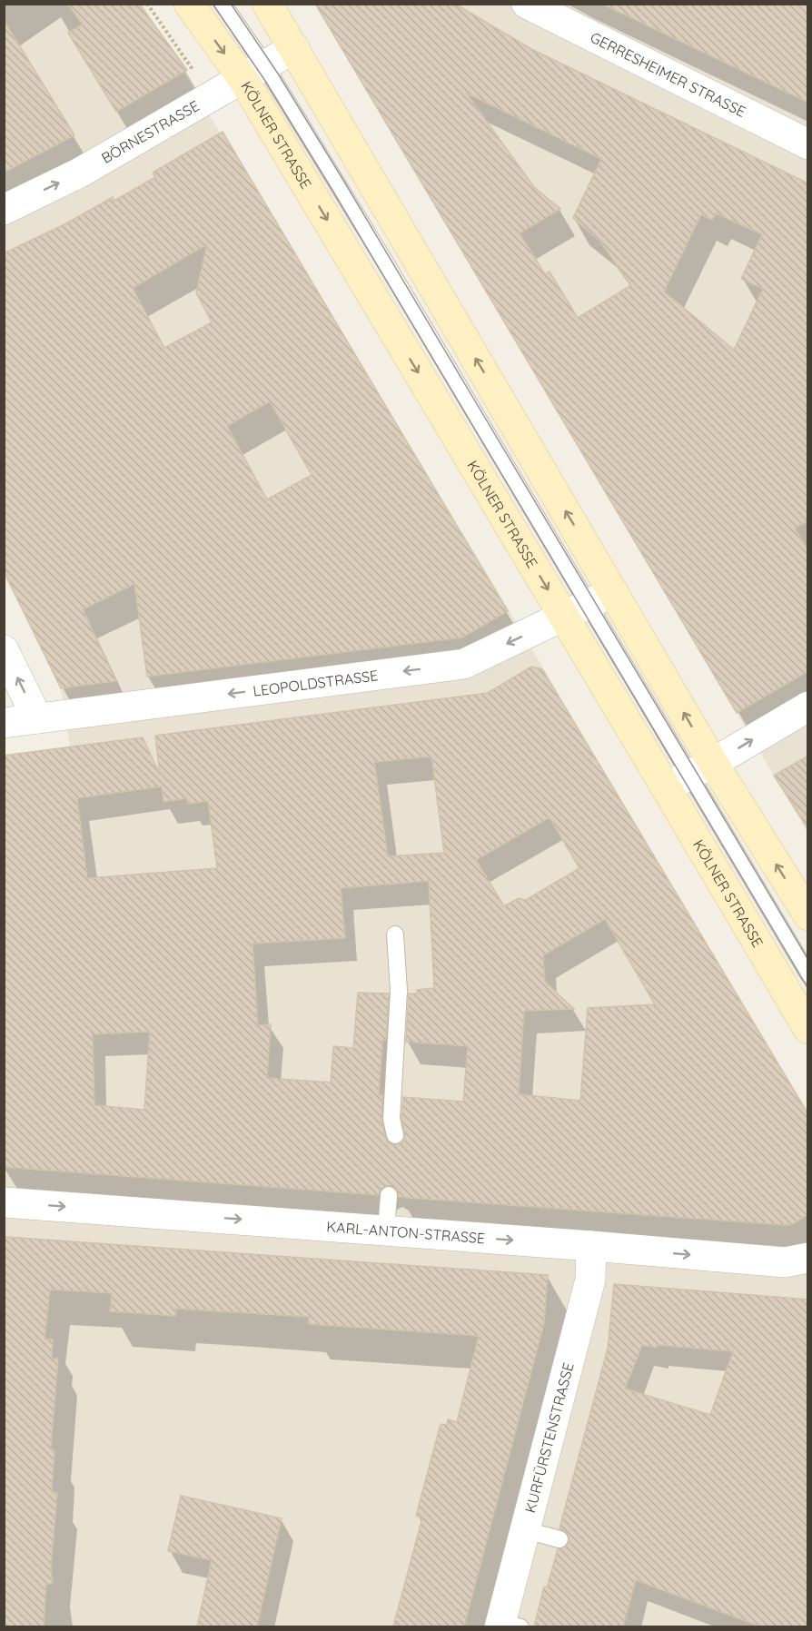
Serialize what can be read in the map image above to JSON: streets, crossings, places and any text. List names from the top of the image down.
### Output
{
  "streets": {
    "main road": ["KÖLNER STRASSE"],
    "street": [
      "GERRESHEIMER STRASSE",
      "BÖRNESTRASSE",
      "LEOPOLDSTRASSE",
      "KARL-ANTON-STRASSE",
      "KURFÜRSTENSTRASSE"
    ]
  },
  "crossings": [
    ["BÖRNESTRASSE", "KÖLNER STRASSE"],
    ["KÖLNER STRASSE", "LEOPOLDSTRASSE"],
    ["KARL-ANTON-STRASSE", "KURFÜRSTENSTRASSE"]
  ],
  "one_way": ["BÖRNESTRASSE", "LEOPOLDSTRASSE", "KARL-ANTON-STRASSE"]
}
